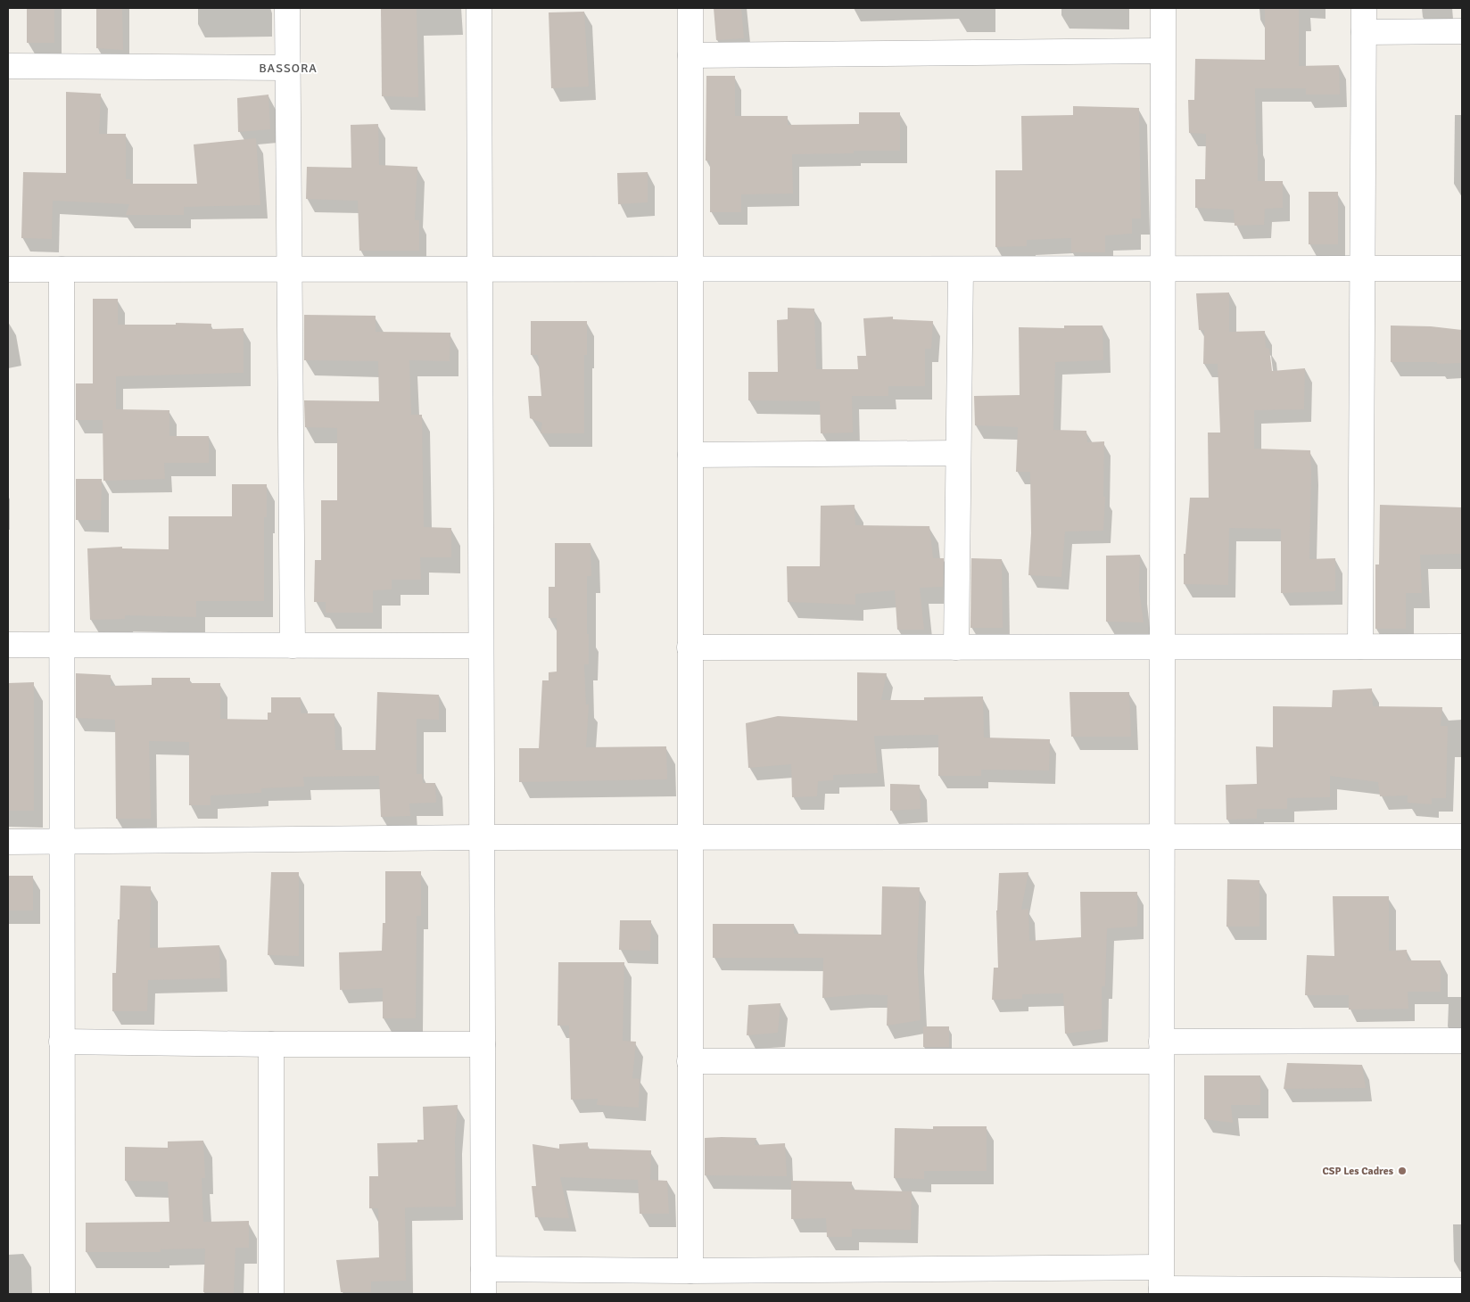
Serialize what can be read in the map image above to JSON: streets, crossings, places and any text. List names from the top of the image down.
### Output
{
  "districts": ["BASSORA"],
  "places": ["CSP Les Cadres"]
}
